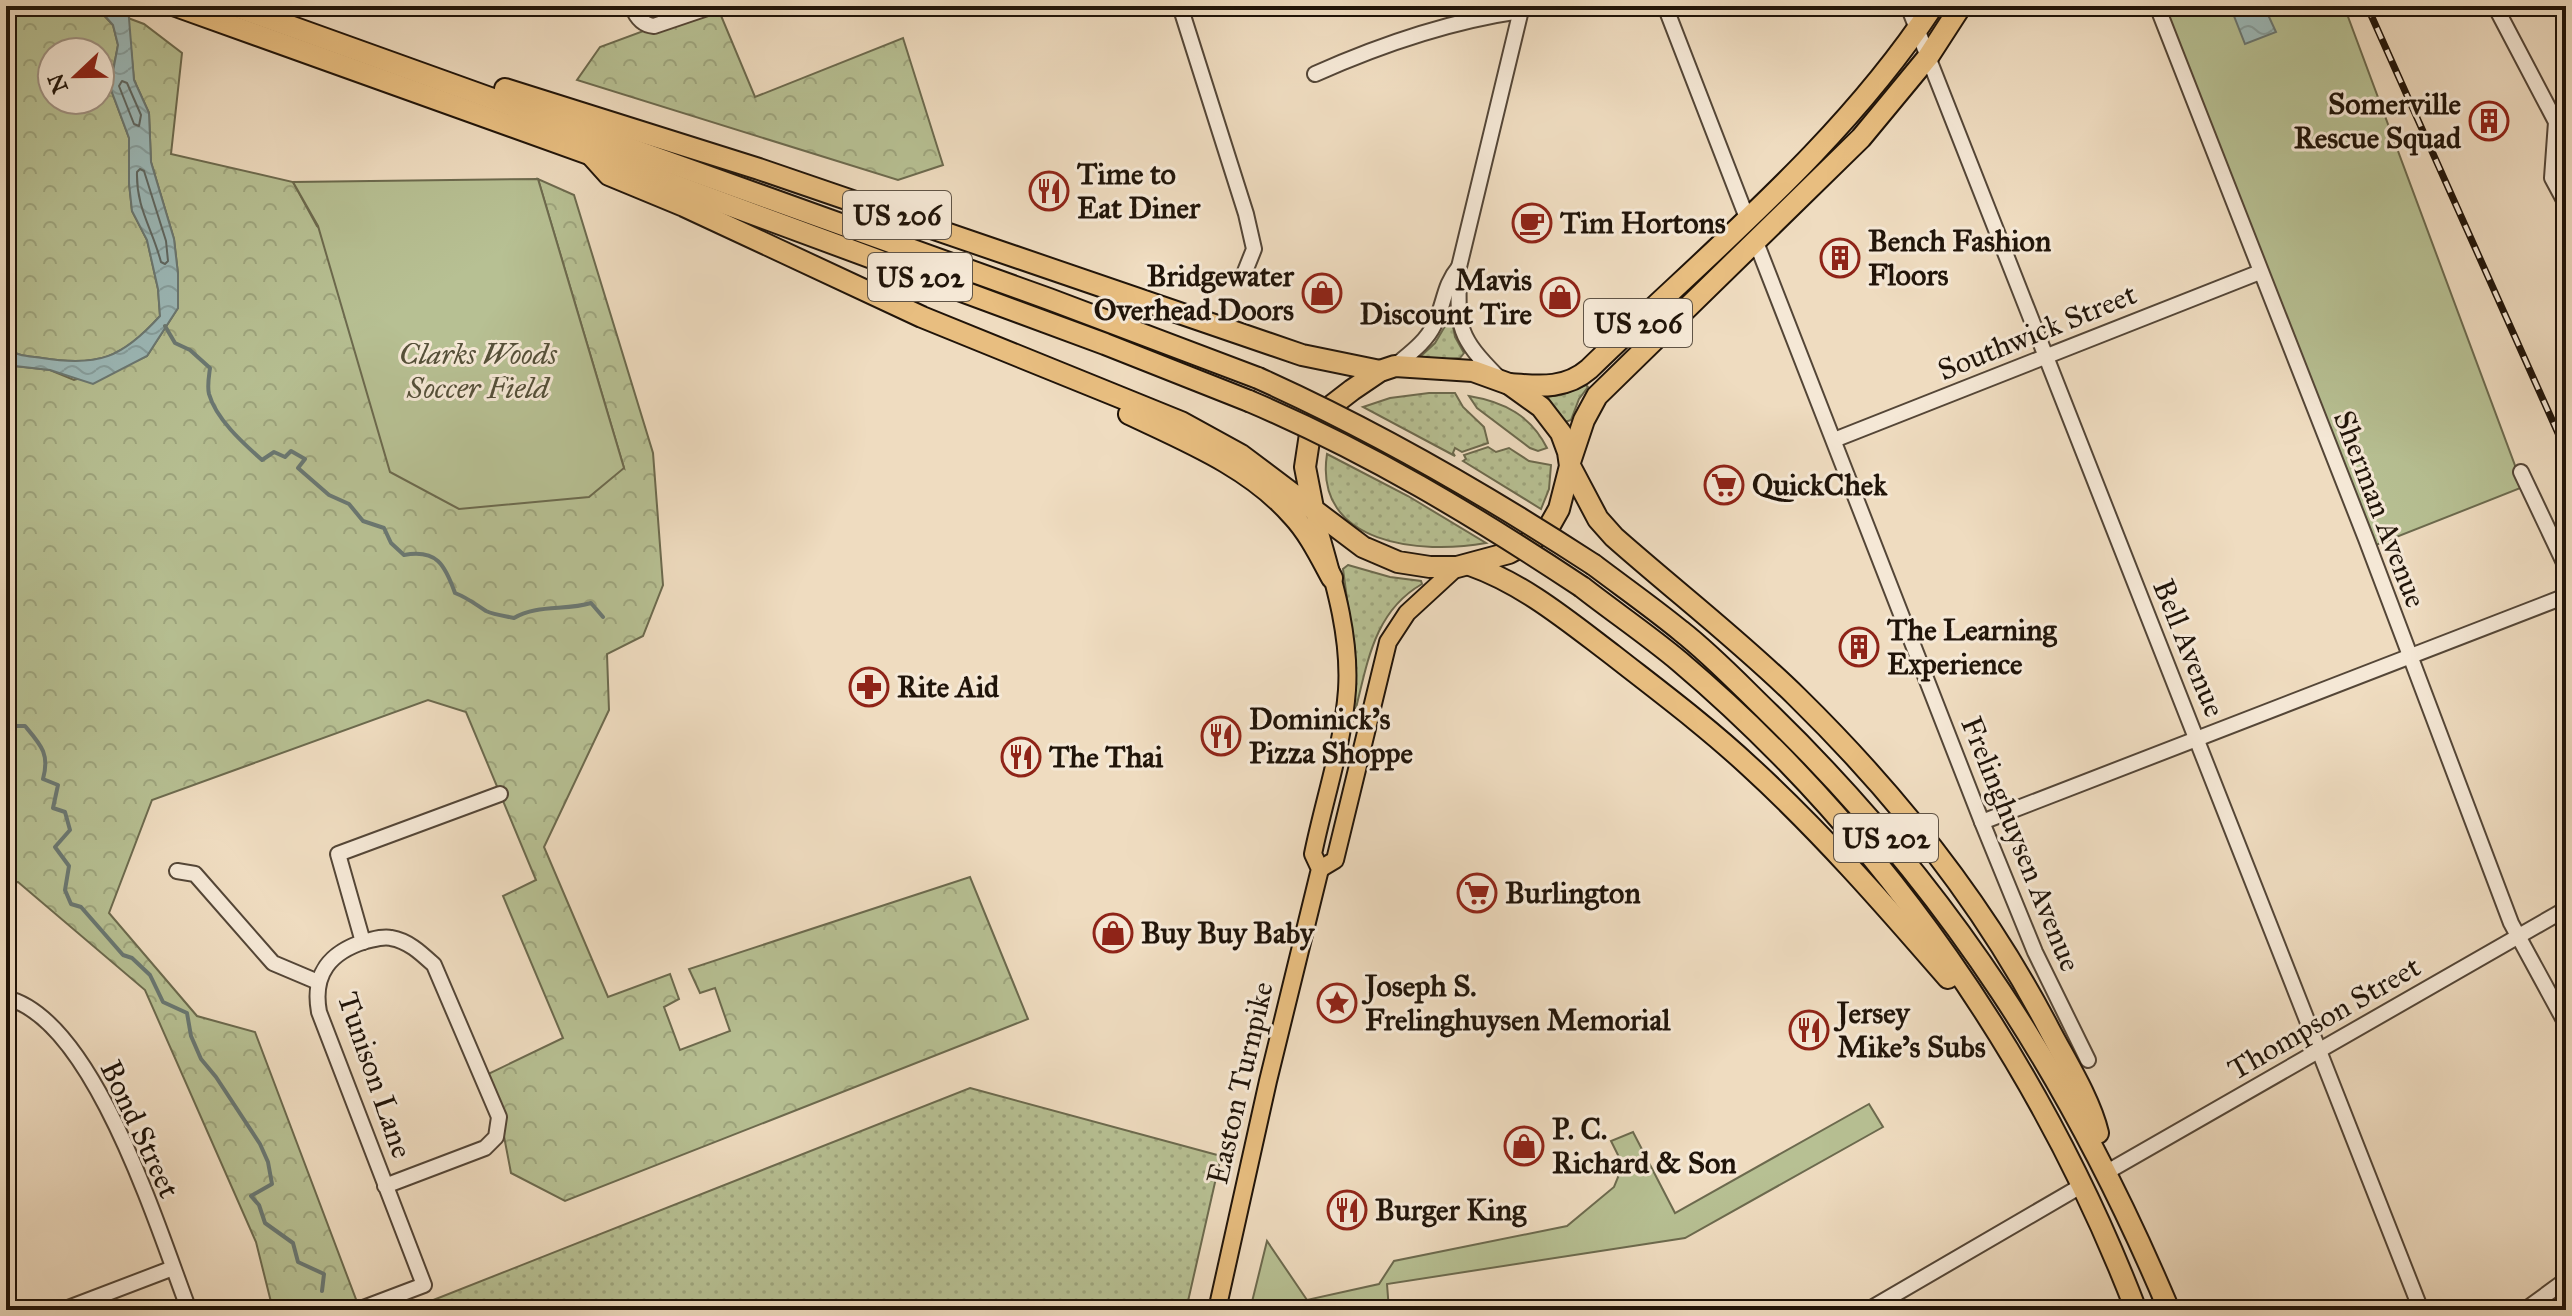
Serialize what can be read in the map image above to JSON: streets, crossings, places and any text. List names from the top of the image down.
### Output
{
  "streets": {
    "highway": ["US 206", "US 202"],
    "main road": ["Easton Turnpike"],
    "street": [
      "Southwick Street",
      "Sherman Avenue",
      "Bell Avenue",
      "Frelinghuysen Avenue",
      "Thompson Street",
      "Tunison Lane",
      "Bond Street"
    ]
  },
  "crossings": [
    ["US 206", "US 202"],
    ["US 206", "Bell Avenue"],
    ["US 206", "Frelinghuysen Avenue"],
    ["US 206", "Easton Turnpike"],
    ["US 202", "Thompson Street"],
    ["Southwick Street", "Sherman Avenue"],
    ["Southwick Street", "Bell Avenue"],
    ["Southwick Street", "Frelinghuysen Avenue"],
    ["Sherman Avenue", "Thompson Street"],
    ["Bell Avenue", "Thompson Street"]
  ],
  "parks": ["Clarks Woods Soccer Field"],
  "places": {
    "building": ["Somerville Rescue Squad", "Bench Fashion Floors", "The Learning Experience"],
    "restaurant": [
      "Time to Eat Diner",
      "Dominick's Pizza Shoppe",
      "The Thai",
      "Jersey Mike's Subs",
      "Burger King"
    ],
    "cafe": ["Tim Hortons"],
    "shop": [
      "Bridgewater Overhead Doors",
      "Mavis Discount Tire",
      "Buy Buy Baby",
      "P. C. Richard & Son"
    ],
    "supermarket": ["QuickChek", "Burlington"],
    "pharmacy": ["Rite Aid"],
    "place": ["Joseph S. Frelinghuysen Memorial"]
  },
  "north": "left"
}
